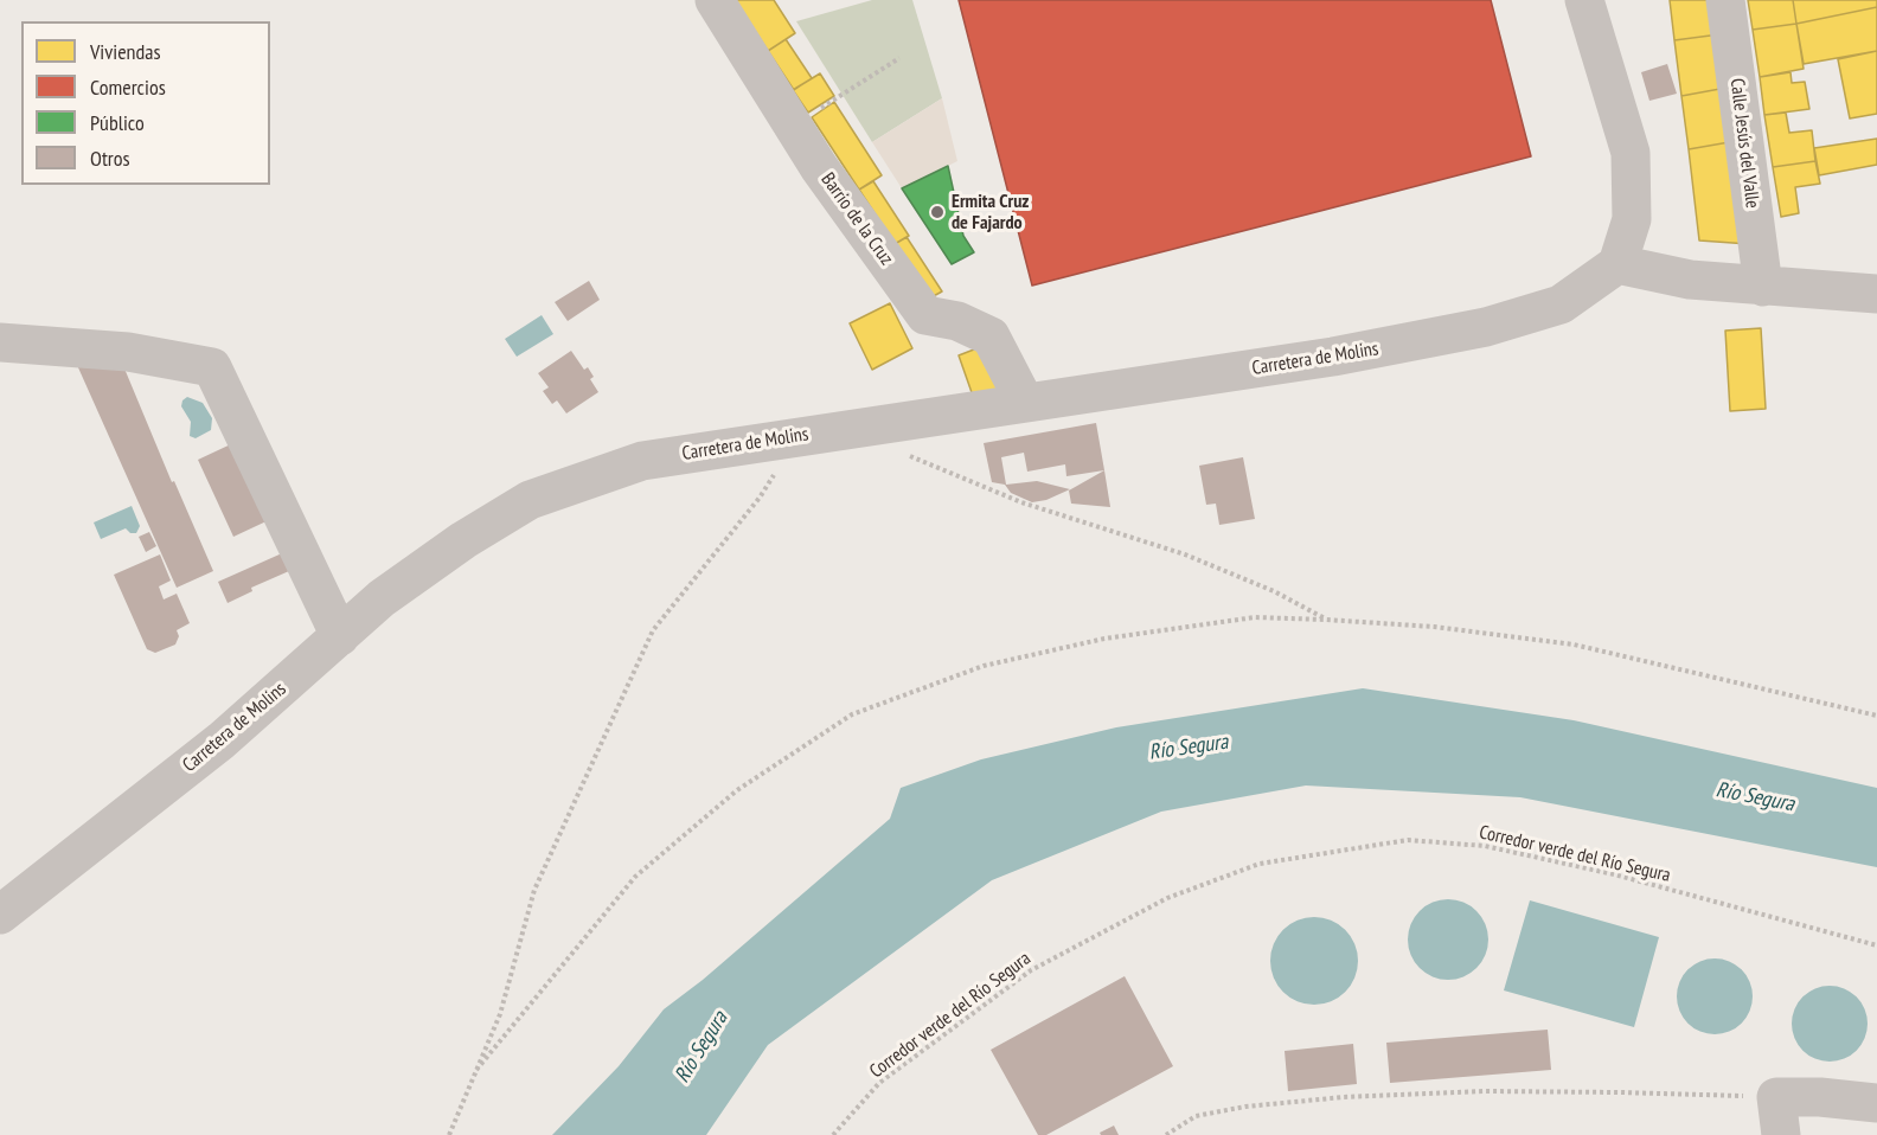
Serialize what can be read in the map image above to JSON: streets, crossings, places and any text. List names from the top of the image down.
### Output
{
  "streets": {
    "street": ["Calle Jesús del Valle", "Barrio de la Cruz", "Carretera de Molins"],
    "path": ["Corredor verde del Río Segura"]
  },
  "crossings": [
    ["Barrio de la Cruz", "Carretera de Molins"]
  ],
  "water": ["Río Segura"],
  "places": ["Ermita Cruz de Fajardo"],
  "legend": [
    "Viviendas",
    "Comercios",
    "Público",
    "Otros"
  ]
}
